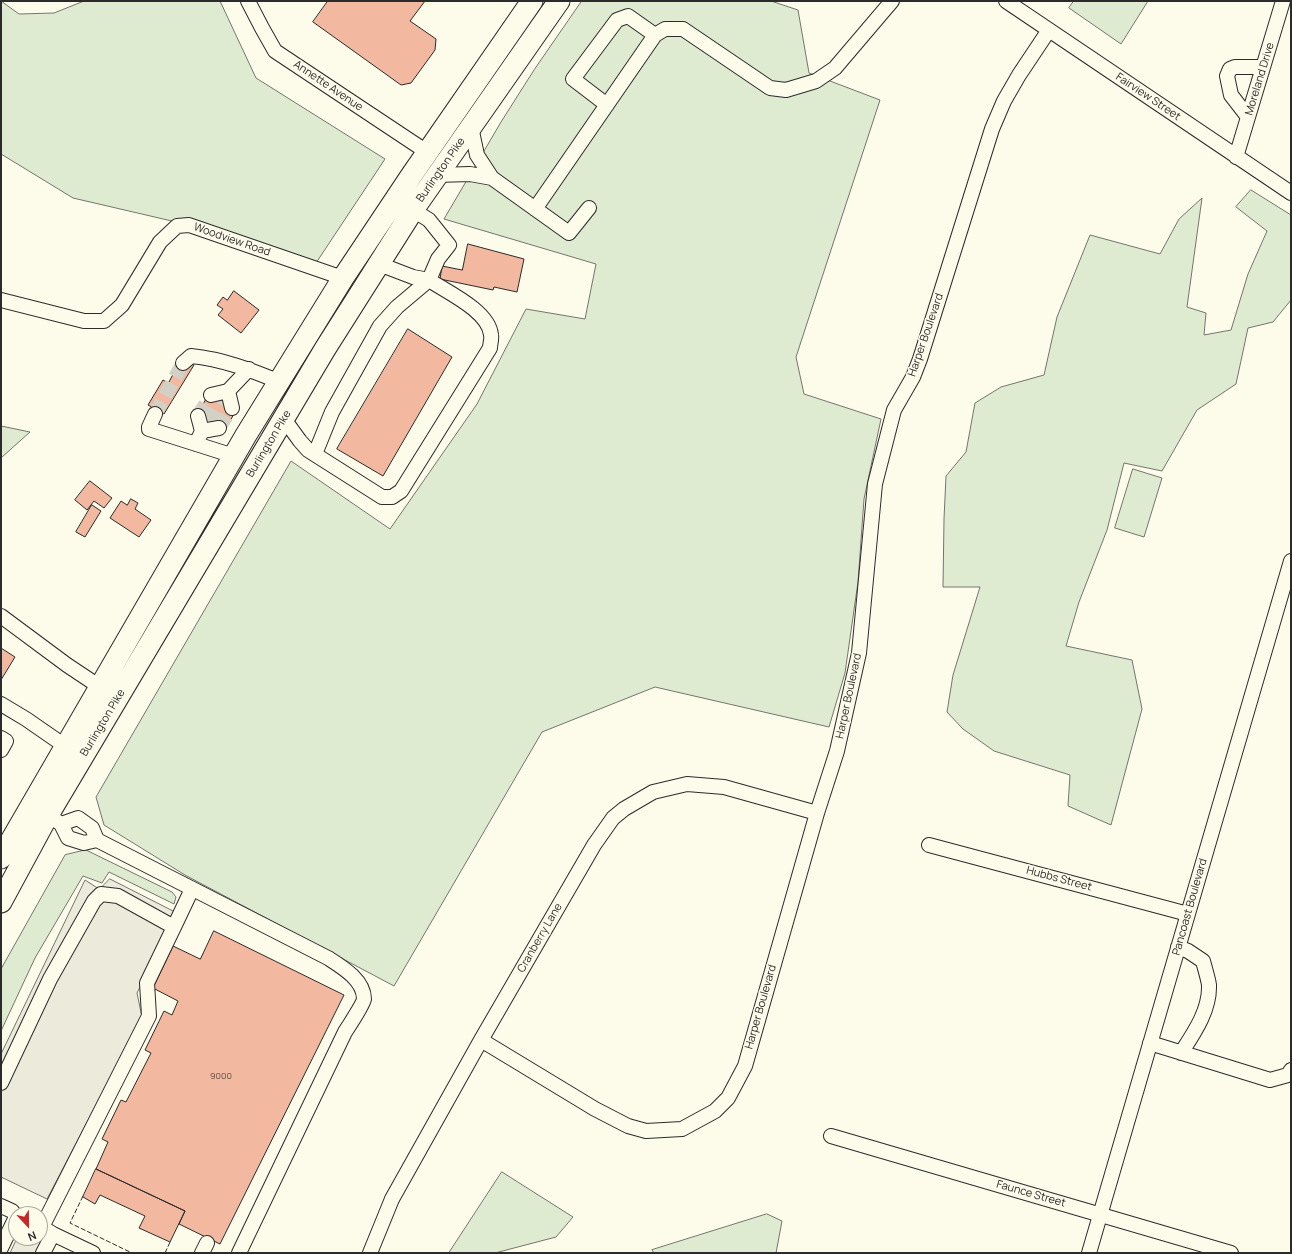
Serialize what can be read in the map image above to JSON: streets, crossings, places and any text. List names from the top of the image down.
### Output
{
  "streets": {
    "highway": ["Burlington Pike"],
    "street": [
      "Moreland Drive",
      "Annette Avenue",
      "Fairview Street",
      "Woodview Road",
      "Harper Boulevard",
      "Hubbs Street",
      "Pancoast Boulevard",
      "Cranberry Lane",
      "Faunce Street"
    ]
  },
  "crossings": [
    ["Moreland Drive", "Fairview Street"],
    ["Annette Avenue", "Burlington Pike"],
    ["Fairview Street", "Harper Boulevard"],
    ["Burlington Pike", "Woodview Road"],
    ["Harper Boulevard", "Cranberry Lane"],
    ["Hubbs Street", "Pancoast Boulevard"],
    ["Pancoast Boulevard", "Faunce Street"]
  ],
  "house_numbers": ["9000"],
  "north": "bottom"
}
